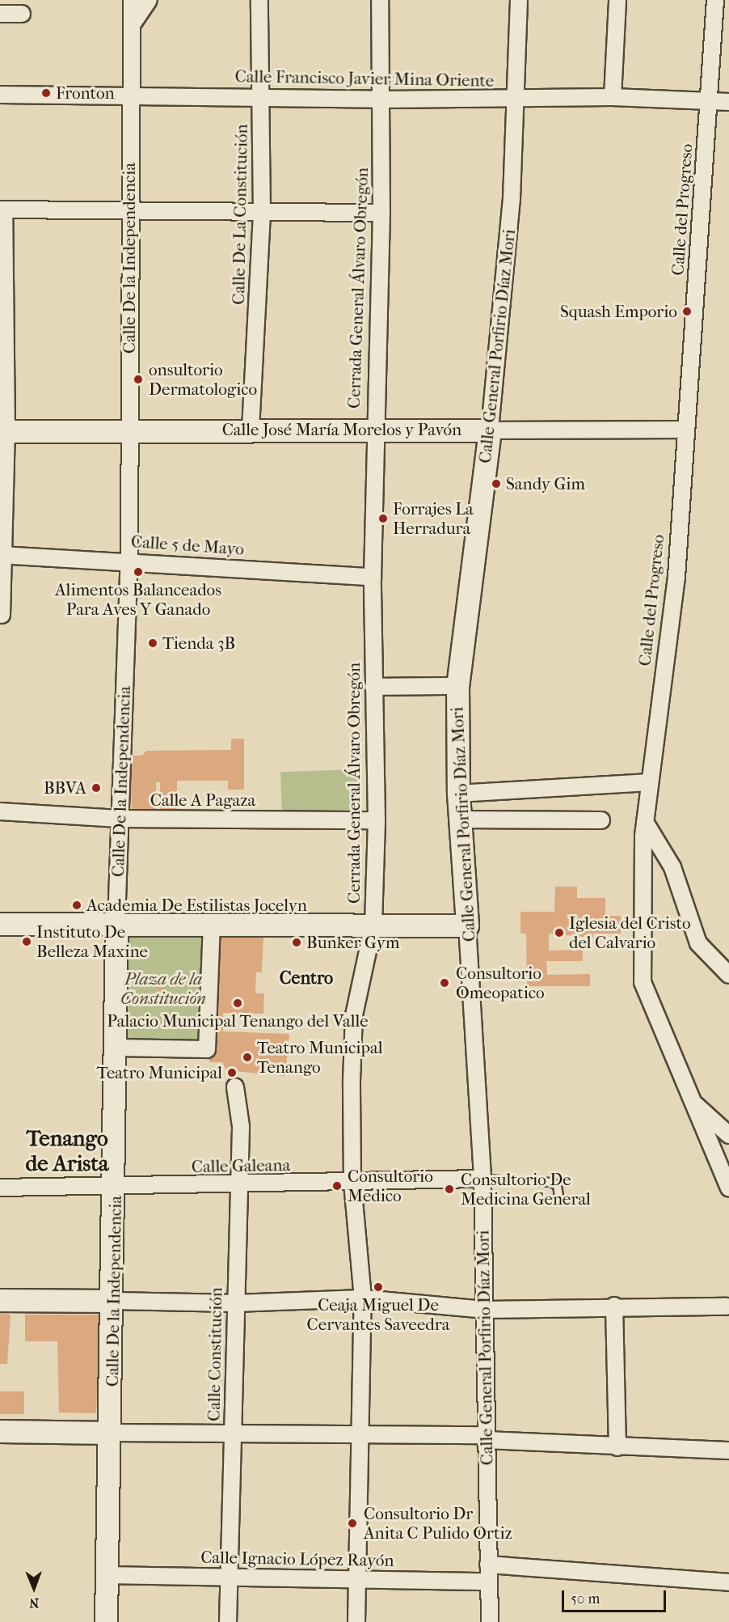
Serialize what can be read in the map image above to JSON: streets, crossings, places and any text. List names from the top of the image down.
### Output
{
  "streets": {
    "street": [
      "Calle Francisco Javier Mina Oriente",
      "Calle del Progreso",
      "Calle De La Constitución",
      "Calle De la Independencia",
      "Cerrada General Álvaro Obregón",
      "Calle General Porfirio Díaz Mori",
      "Calle José María Morelos y Pavón",
      "Calle 5 de Mayo",
      "Calle A Pagaza",
      "Calle Galeana",
      "Calle Constitución",
      "Calle Ignacio López Rayón"
    ]
  },
  "crossings": [
    ["Calle Francisco Javier Mina Oriente", "Calle del Progreso"],
    ["Calle Francisco Javier Mina Oriente", "Calle De La Constitución"],
    ["Calle Francisco Javier Mina Oriente", "Calle De la Independencia"],
    ["Calle Francisco Javier Mina Oriente", "Cerrada General Álvaro Obregón"],
    ["Calle Francisco Javier Mina Oriente", "Calle General Porfirio Díaz Mori"],
    ["Calle del Progreso", "Calle José María Morelos y Pavón"],
    ["Calle De La Constitución", "Calle José María Morelos y Pavón"],
    ["Calle De la Independencia", "Calle José María Morelos y Pavón"],
    ["Calle De la Independencia", "Calle 5 de Mayo"],
    ["Calle De la Independencia", "Calle A Pagaza"],
    ["Calle De la Independencia", "Calle Galeana"],
    ["Calle De la Independencia", "Calle Ignacio López Rayón"],
    ["Cerrada General Álvaro Obregón", "Calle José María Morelos y Pavón"],
    ["Cerrada General Álvaro Obregón", "Calle 5 de Mayo"],
    ["Cerrada General Álvaro Obregón", "Calle A Pagaza"],
    ["Cerrada General Álvaro Obregón", "Calle Galeana"],
    ["Cerrada General Álvaro Obregón", "Calle Ignacio López Rayón"],
    ["Calle General Porfirio Díaz Mori", "Calle José María Morelos y Pavón"],
    ["Calle General Porfirio Díaz Mori", "Calle Galeana"],
    ["Calle General Porfirio Díaz Mori", "Calle Ignacio López Rayón"],
    ["Calle Galeana", "Calle Constitución"],
    ["Calle Constitución", "Calle Ignacio López Rayón"]
  ],
  "districts": ["Centro", "Tenango de Arista"],
  "parks": ["Plaza de la Constitución"],
  "places": [
    "Fronton",
    "Squash Emporio",
    "onsultorio Dermatologico",
    "Sandy Gim",
    "Forrajes La Herradura",
    "Alimentos Balanceados Para Aves Y Ganado",
    "Tienda 3B",
    "BBVA",
    "Academia De Estilistas Jocelyn",
    "Iglesia del Cristo del Calvario",
    "Instituto De Belleza Maxine",
    "Bunker Gym",
    "Consultorio Omeopatico",
    "Palacio Municipal Tenango del Valle",
    "Teatro Municipal Tenango",
    "Teatro Municipal",
    "Consultorio Medico",
    "Consultorio De Medicina General",
    "Ceaja Miguel De Cervantes Saveedra",
    "Consultorio Dr Anita C Pulido Ortiz"
  ],
  "scale_bar": "50 m",
  "north": "bottom"
}
